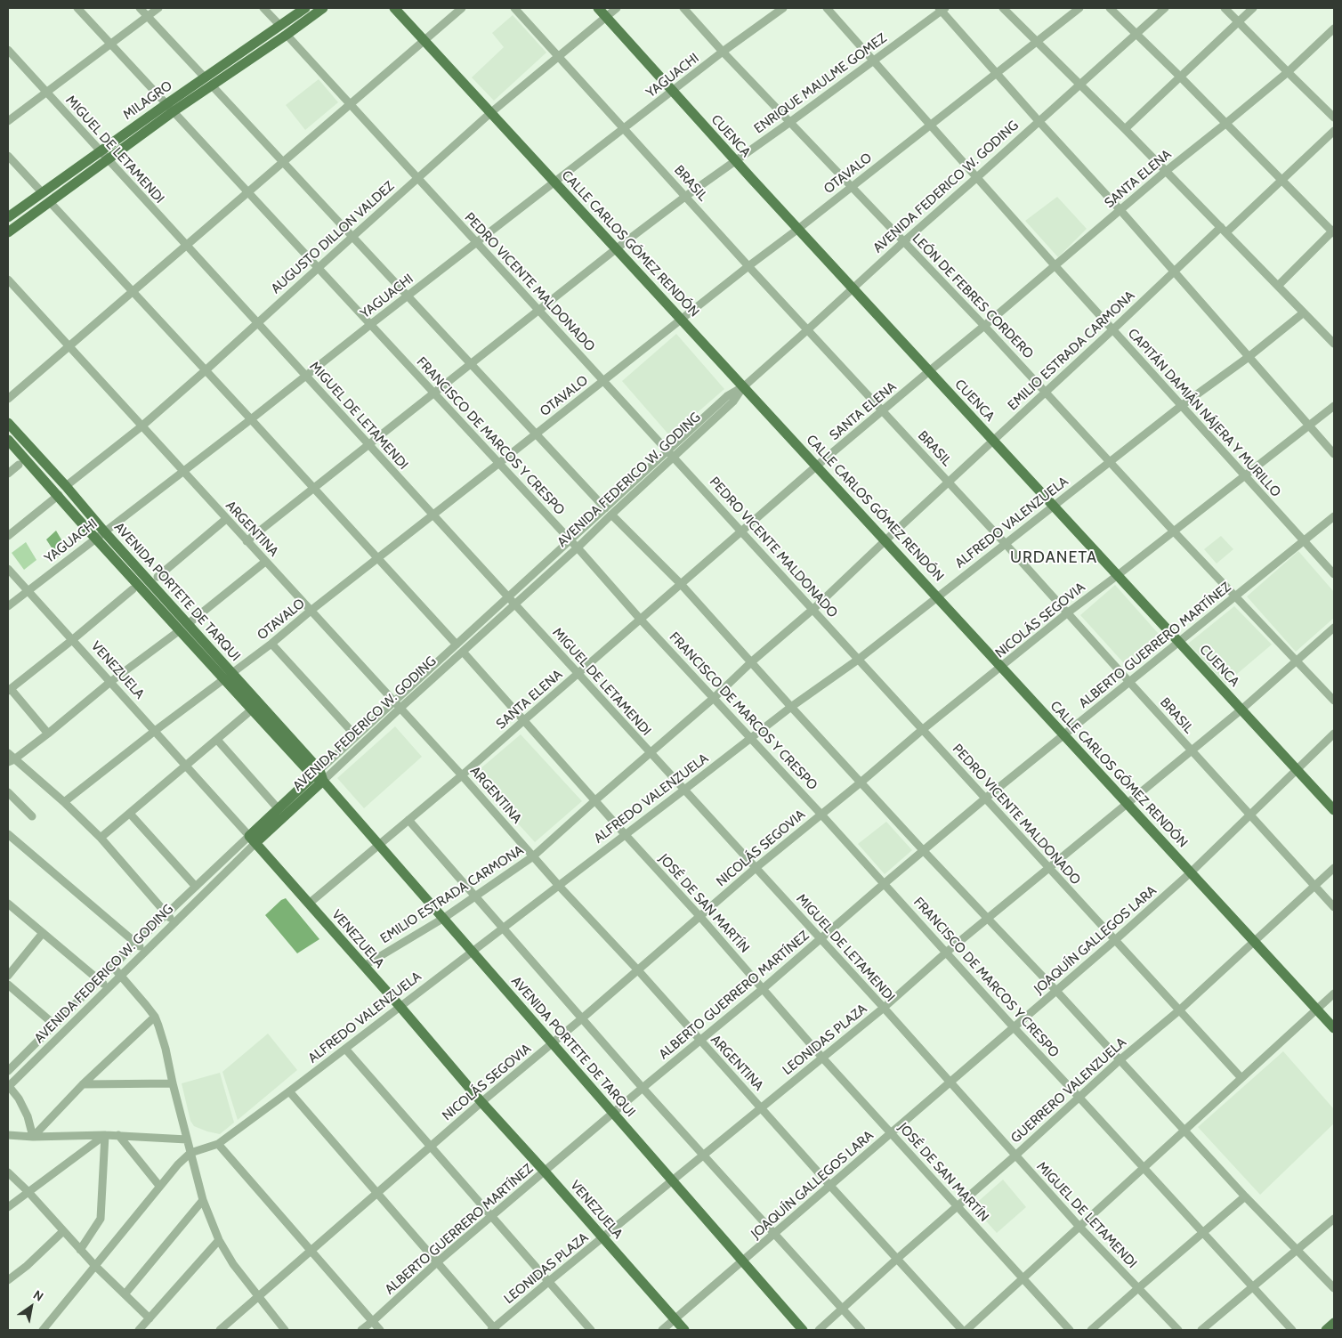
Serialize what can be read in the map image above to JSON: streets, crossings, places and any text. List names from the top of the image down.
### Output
{
  "streets": {
    "main road": [
      "MILAGRO",
      "CUENCA",
      "AVENIDA FEDERICO W. GODING",
      "CALLE CARLOS GÓMEZ RENDÓN",
      "AVENIDA PORTETE DE TARQUI",
      "VENEZUELA"
    ],
    "street": [
      "YAGUACHI",
      "ENRIQUE MAULME GOMEZ",
      "MIGUEL DE LETAMENDI",
      "OTAVALO",
      "SANTA ELENA",
      "BRASIL",
      "AUGUSTO DILLON VALDEZ",
      "PEDRO VICENTE MALDONADO",
      "LEÓN DE FEBRES CORDERO",
      "EMILIO ESTRADA CARMONA",
      "CAPITÁN DAMIÁN NÁJERA Y MURILLO",
      "FRANCISCO DE MARCOS Y CRESPO",
      "ALFREDO VALENZUELA",
      "ARGENTINA",
      "NICOLÁS SEGOVIA",
      "ALBERTO GUERRERO MARTÍNEZ",
      "JOSÉ DE SAN MARTÍN",
      "JOAQUÍN GALLEGOS LARA",
      "LEONIDAS PLAZA",
      "GUERRERO VALENZUELA"
    ]
  },
  "crossings": [
    ["YAGUACHI", "CUENCA"],
    ["YAGUACHI", "MIGUEL DE LETAMENDI"],
    ["YAGUACHI", "BRASIL"],
    ["YAGUACHI", "CALLE CARLOS GÓMEZ RENDÓN"],
    ["YAGUACHI", "PEDRO VICENTE MALDONADO"],
    ["YAGUACHI", "LEÓN DE FEBRES CORDERO"],
    ["YAGUACHI", "FRANCISCO DE MARCOS Y CRESPO"],
    ["YAGUACHI", "ARGENTINA"],
    ["YAGUACHI", "AVENIDA PORTETE DE TARQUI"],
    ["YAGUACHI", "VENEZUELA"],
    ["ENRIQUE MAULME GOMEZ", "CUENCA"],
    ["ENRIQUE MAULME GOMEZ", "MIGUEL DE LETAMENDI"],
    ["ENRIQUE MAULME GOMEZ", "BRASIL"],
    ["ENRIQUE MAULME GOMEZ", "CALLE CARLOS GÓMEZ RENDÓN"],
    ["ENRIQUE MAULME GOMEZ", "PEDRO VICENTE MALDONADO"],
    ["ENRIQUE MAULME GOMEZ", "LEÓN DE FEBRES CORDERO"],
    ["ENRIQUE MAULME GOMEZ", "CAPITÁN DAMIÁN NÁJERA Y MURILLO"],
    ["ENRIQUE MAULME GOMEZ", "FRANCISCO DE MARCOS Y CRESPO"],
    ["ENRIQUE MAULME GOMEZ", "ARGENTINA"],
    ["MILAGRO", "MIGUEL DE LETAMENDI"],
    ["MILAGRO", "PEDRO VICENTE MALDONADO"],
    ["MILAGRO", "FRANCISCO DE MARCOS Y CRESPO"],
    ["CUENCA", "OTAVALO"],
    ["CUENCA", "SANTA ELENA"],
    ["CUENCA", "AVENIDA FEDERICO W. GODING"],
    ["CUENCA", "AUGUSTO DILLON VALDEZ"],
    ["CUENCA", "EMILIO ESTRADA CARMONA"],
    ["CUENCA", "ALFREDO VALENZUELA"],
    ["CUENCA", "NICOLÁS SEGOVIA"],
    ["CUENCA", "ALBERTO GUERRERO MARTÍNEZ"],
    ["CUENCA", "JOAQUÍN GALLEGOS LARA"],
    ["CUENCA", "LEONIDAS PLAZA"],
    ["MIGUEL DE LETAMENDI", "OTAVALO"],
    ["MIGUEL DE LETAMENDI", "SANTA ELENA"],
    ["MIGUEL DE LETAMENDI", "AVENIDA FEDERICO W. GODING"],
    ["MIGUEL DE LETAMENDI", "AUGUSTO DILLON VALDEZ"],
    ["MIGUEL DE LETAMENDI", "EMILIO ESTRADA CARMONA"],
    ["MIGUEL DE LETAMENDI", "ALFREDO VALENZUELA"],
    ["MIGUEL DE LETAMENDI", "NICOLÁS SEGOVIA"],
    ["MIGUEL DE LETAMENDI", "ALBERTO GUERRERO MARTÍNEZ"],
    ["MIGUEL DE LETAMENDI", "JOAQUÍN GALLEGOS LARA"],
    ["MIGUEL DE LETAMENDI", "LEONIDAS PLAZA"],
    ["MIGUEL DE LETAMENDI", "GUERRERO VALENZUELA"],
    ["OTAVALO", "BRASIL"],
    ["OTAVALO", "CALLE CARLOS GÓMEZ RENDÓN"],
    ["OTAVALO", "PEDRO VICENTE MALDONADO"],
    ["OTAVALO", "LEÓN DE FEBRES CORDERO"],
    ["OTAVALO", "CAPITÁN DAMIÁN NÁJERA Y MURILLO"],
    ["OTAVALO", "FRANCISCO DE MARCOS Y CRESPO"],
    ["OTAVALO", "ARGENTINA"],
    ["OTAVALO", "AVENIDA PORTETE DE TARQUI"],
    ["OTAVALO", "VENEZUELA"],
    ["SANTA ELENA", "BRASIL"],
    ["SANTA ELENA", "CALLE CARLOS GÓMEZ RENDÓN"],
    ["SANTA ELENA", "PEDRO VICENTE MALDONADO"],
    ["SANTA ELENA", "LEÓN DE FEBRES CORDERO"],
    ["SANTA ELENA", "CAPITÁN DAMIÁN NÁJERA Y MURILLO"],
    ["SANTA ELENA", "FRANCISCO DE MARCOS Y CRESPO"],
    ["SANTA ELENA", "ARGENTINA"],
    ["SANTA ELENA", "AVENIDA PORTETE DE TARQUI"],
    ["SANTA ELENA", "VENEZUELA"],
    ["SANTA ELENA", "JOSÉ DE SAN MARTÍN"],
    ["BRASIL", "AVENIDA FEDERICO W. GODING"],
    ["BRASIL", "AUGUSTO DILLON VALDEZ"],
    ["BRASIL", "EMILIO ESTRADA CARMONA"],
    ["BRASIL", "ALFREDO VALENZUELA"],
    ["BRASIL", "NICOLÁS SEGOVIA"],
    ["BRASIL", "ALBERTO GUERRERO MARTÍNEZ"],
    ["BRASIL", "JOAQUÍN GALLEGOS LARA"],
    ["BRASIL", "LEONIDAS PLAZA"],
    ["BRASIL", "GUERRERO VALENZUELA"],
    ["AVENIDA FEDERICO W. GODING", "CALLE CARLOS GÓMEZ RENDÓN"],
    ["AVENIDA FEDERICO W. GODING", "PEDRO VICENTE MALDONADO"],
    ["AVENIDA FEDERICO W. GODING", "LEÓN DE FEBRES CORDERO"],
    ["AVENIDA FEDERICO W. GODING", "CAPITÁN DAMIÁN NÁJERA Y MURILLO"],
    ["AVENIDA FEDERICO W. GODING", "FRANCISCO DE MARCOS Y CRESPO"],
    ["AVENIDA FEDERICO W. GODING", "ARGENTINA"],
    ["AVENIDA FEDERICO W. GODING", "AVENIDA PORTETE DE TARQUI"],
    ["AVENIDA FEDERICO W. GODING", "VENEZUELA"],
    ["AVENIDA FEDERICO W. GODING", "JOSÉ DE SAN MARTÍN"],
    ["AUGUSTO DILLON VALDEZ", "CALLE CARLOS GÓMEZ RENDÓN"],
    ["AUGUSTO DILLON VALDEZ", "PEDRO VICENTE MALDONADO"],
    ["AUGUSTO DILLON VALDEZ", "FRANCISCO DE MARCOS Y CRESPO"],
    ["AUGUSTO DILLON VALDEZ", "ARGENTINA"],
    ["AUGUSTO DILLON VALDEZ", "AVENIDA PORTETE DE TARQUI"],
    ["CALLE CARLOS GÓMEZ RENDÓN", "EMILIO ESTRADA CARMONA"],
    ["CALLE CARLOS GÓMEZ RENDÓN", "ALFREDO VALENZUELA"],
    ["CALLE CARLOS GÓMEZ RENDÓN", "NICOLÁS SEGOVIA"],
    ["CALLE CARLOS GÓMEZ RENDÓN", "ALBERTO GUERRERO MARTÍNEZ"],
    ["CALLE CARLOS GÓMEZ RENDÓN", "JOAQUÍN GALLEGOS LARA"],
    ["CALLE CARLOS GÓMEZ RENDÓN", "LEONIDAS PLAZA"],
    ["CALLE CARLOS GÓMEZ RENDÓN", "GUERRERO VALENZUELA"],
    ["PEDRO VICENTE MALDONADO", "EMILIO ESTRADA CARMONA"],
    ["PEDRO VICENTE MALDONADO", "ALFREDO VALENZUELA"],
    ["PEDRO VICENTE MALDONADO", "NICOLÁS SEGOVIA"],
    ["PEDRO VICENTE MALDONADO", "ALBERTO GUERRERO MARTÍNEZ"],
    ["PEDRO VICENTE MALDONADO", "JOAQUÍN GALLEGOS LARA"],
    ["PEDRO VICENTE MALDONADO", "LEONIDAS PLAZA"],
    ["PEDRO VICENTE MALDONADO", "GUERRERO VALENZUELA"],
    ["LEÓN DE FEBRES CORDERO", "EMILIO ESTRADA CARMONA"],
    ["LEÓN DE FEBRES CORDERO", "ALFREDO VALENZUELA"],
    ["LEÓN DE FEBRES CORDERO", "NICOLÁS SEGOVIA"],
    ["LEÓN DE FEBRES CORDERO", "ALBERTO GUERRERO MARTÍNEZ"],
    ["LEÓN DE FEBRES CORDERO", "LEONIDAS PLAZA"],
    ["EMILIO ESTRADA CARMONA", "CAPITÁN DAMIÁN NÁJERA Y MURILLO"],
    ["EMILIO ESTRADA CARMONA", "FRANCISCO DE MARCOS Y CRESPO"],
    ["EMILIO ESTRADA CARMONA", "ARGENTINA"],
    ["EMILIO ESTRADA CARMONA", "AVENIDA PORTETE DE TARQUI"],
    ["EMILIO ESTRADA CARMONA", "VENEZUELA"],
    ["EMILIO ESTRADA CARMONA", "JOSÉ DE SAN MARTÍN"],
    ["CAPITÁN DAMIÁN NÁJERA Y MURILLO", "ALFREDO VALENZUELA"],
    ["CAPITÁN DAMIÁN NÁJERA Y MURILLO", "NICOLÁS SEGOVIA"],
    ["CAPITÁN DAMIÁN NÁJERA Y MURILLO", "ALBERTO GUERRERO MARTÍNEZ"],
    ["FRANCISCO DE MARCOS Y CRESPO", "ALFREDO VALENZUELA"],
    ["FRANCISCO DE MARCOS Y CRESPO", "NICOLÁS SEGOVIA"],
    ["FRANCISCO DE MARCOS Y CRESPO", "ALBERTO GUERRERO MARTÍNEZ"],
    ["FRANCISCO DE MARCOS Y CRESPO", "JOAQUÍN GALLEGOS LARA"],
    ["FRANCISCO DE MARCOS Y CRESPO", "LEONIDAS PLAZA"],
    ["FRANCISCO DE MARCOS Y CRESPO", "GUERRERO VALENZUELA"],
    ["ALFREDO VALENZUELA", "ARGENTINA"],
    ["ALFREDO VALENZUELA", "AVENIDA PORTETE DE TARQUI"],
    ["ALFREDO VALENZUELA", "VENEZUELA"],
    ["ALFREDO VALENZUELA", "JOSÉ DE SAN MARTÍN"],
    ["ARGENTINA", "NICOLÁS SEGOVIA"],
    ["ARGENTINA", "ALBERTO GUERRERO MARTÍNEZ"],
    ["ARGENTINA", "JOAQUÍN GALLEGOS LARA"],
    ["ARGENTINA", "LEONIDAS PLAZA"],
    ["ARGENTINA", "GUERRERO VALENZUELA"],
    ["AVENIDA PORTETE DE TARQUI", "NICOLÁS SEGOVIA"],
    ["AVENIDA PORTETE DE TARQUI", "ALBERTO GUERRERO MARTÍNEZ"],
    ["AVENIDA PORTETE DE TARQUI", "JOAQUÍN GALLEGOS LARA"],
    ["AVENIDA PORTETE DE TARQUI", "LEONIDAS PLAZA"],
    ["NICOLÁS SEGOVIA", "VENEZUELA"],
    ["NICOLÁS SEGOVIA", "JOSÉ DE SAN MARTÍN"],
    ["ALBERTO GUERRERO MARTÍNEZ", "VENEZUELA"],
    ["ALBERTO GUERRERO MARTÍNEZ", "JOSÉ DE SAN MARTÍN"],
    ["VENEZUELA", "JOAQUÍN GALLEGOS LARA"],
    ["VENEZUELA", "LEONIDAS PLAZA"],
    ["JOSÉ DE SAN MARTÍN", "JOAQUÍN GALLEGOS LARA"],
    ["JOSÉ DE SAN MARTÍN", "LEONIDAS PLAZA"],
    ["JOSÉ DE SAN MARTÍN", "GUERRERO VALENZUELA"]
  ],
  "districts": ["URDANETA"],
  "north": "top right"
}
